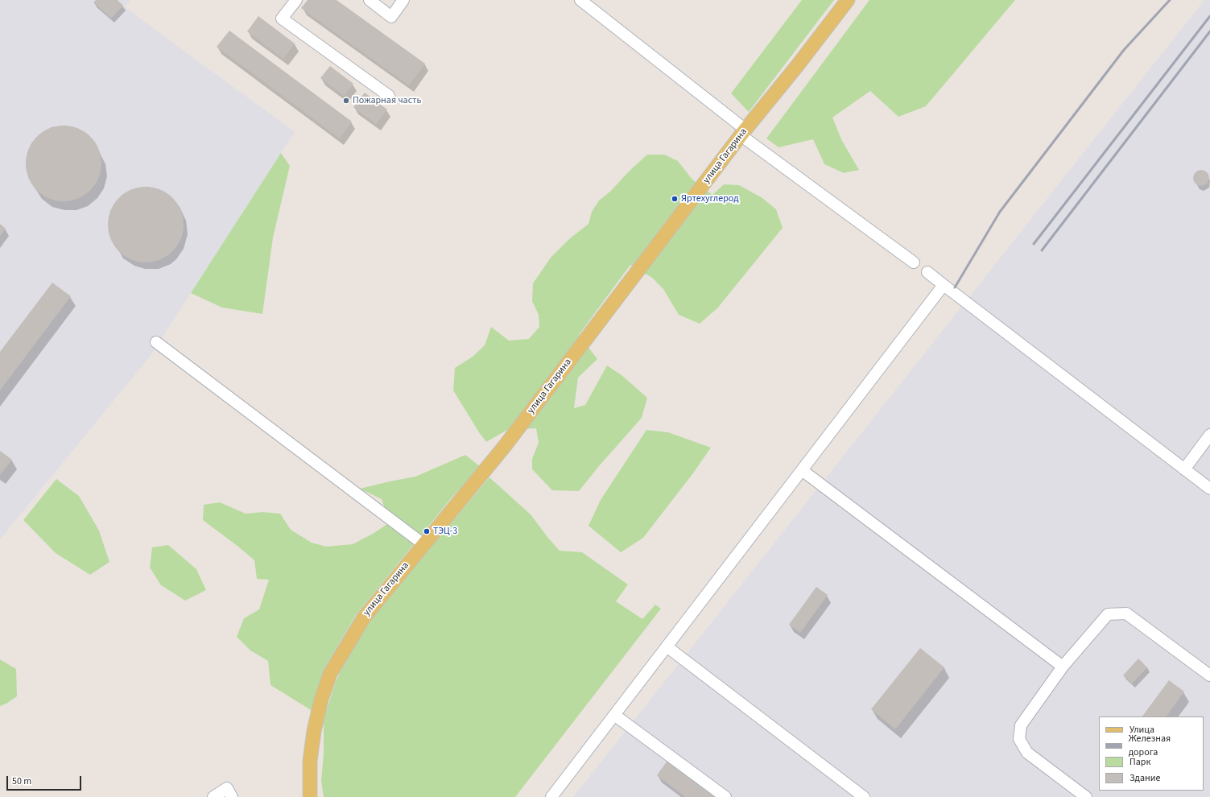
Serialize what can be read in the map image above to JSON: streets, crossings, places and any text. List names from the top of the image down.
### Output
{
  "streets": {
    "main road": ["улица Гагарина"]
  },
  "places": ["Пожарная часть", "Яртехуглерод", "ТЭЦ-3"],
  "legend": [
    "Улица",
    "Железная дорога",
    "Парк",
    "Здание"
  ],
  "scale_bar": "50 m"
}
